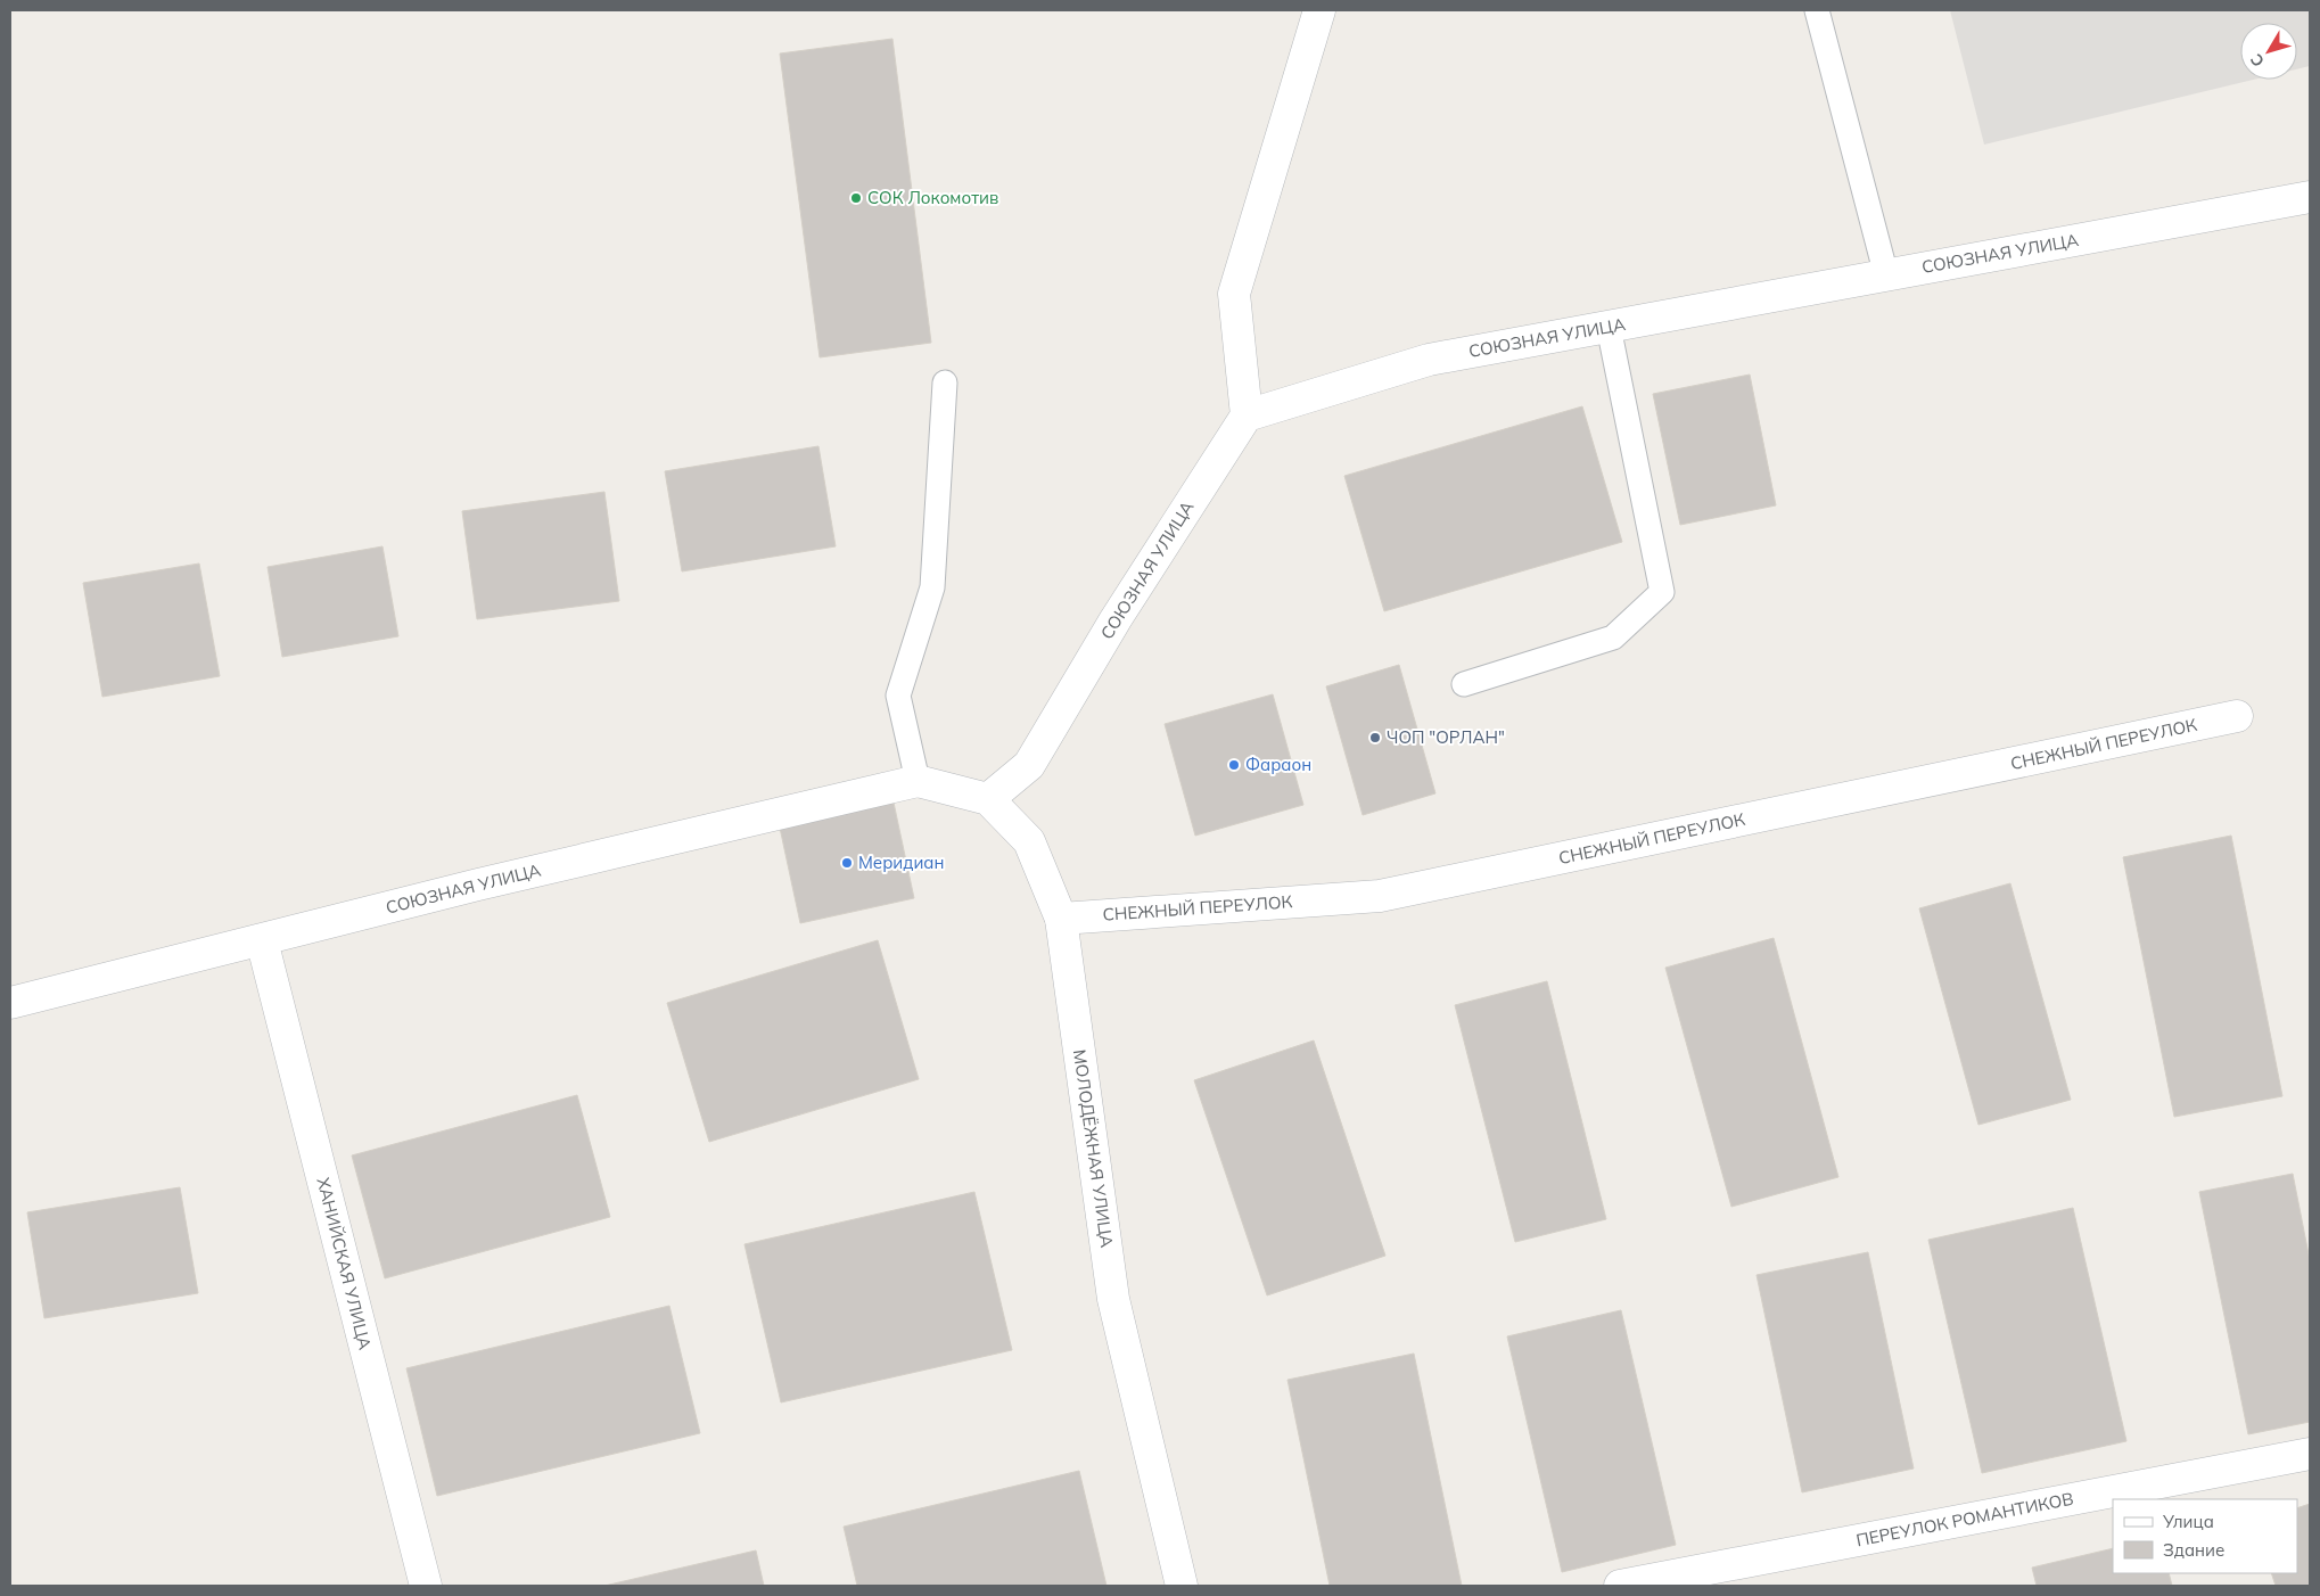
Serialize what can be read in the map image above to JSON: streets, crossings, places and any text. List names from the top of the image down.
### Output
{
  "streets": {
    "street": [
      "СОЮЗНАЯ УЛИЦА",
      "СНЕЖНЫЙ ПЕРЕУЛОК",
      "МОЛОДЁЖНАЯ УЛИЦА",
      "ХАНИЙСКАЯ УЛИЦА",
      "ПЕРЕУЛОК РОМАНТИКОВ"
    ]
  },
  "crossings": [
    ["СОЮЗНАЯ УЛИЦА", "МОЛОДЁЖНАЯ УЛИЦА"],
    ["СОЮЗНАЯ УЛИЦА", "ХАНИЙСКАЯ УЛИЦА"],
    ["СНЕЖНЫЙ ПЕРЕУЛОК", "МОЛОДЁЖНАЯ УЛИЦА"]
  ],
  "places": [
    "СОК Локомотив",
    "ЧОП \"ОРЛАН\"",
    "Фараон",
    "Меридиан"
  ],
  "legend": ["Улица", "Здание"],
  "north": "bottom left"
}
